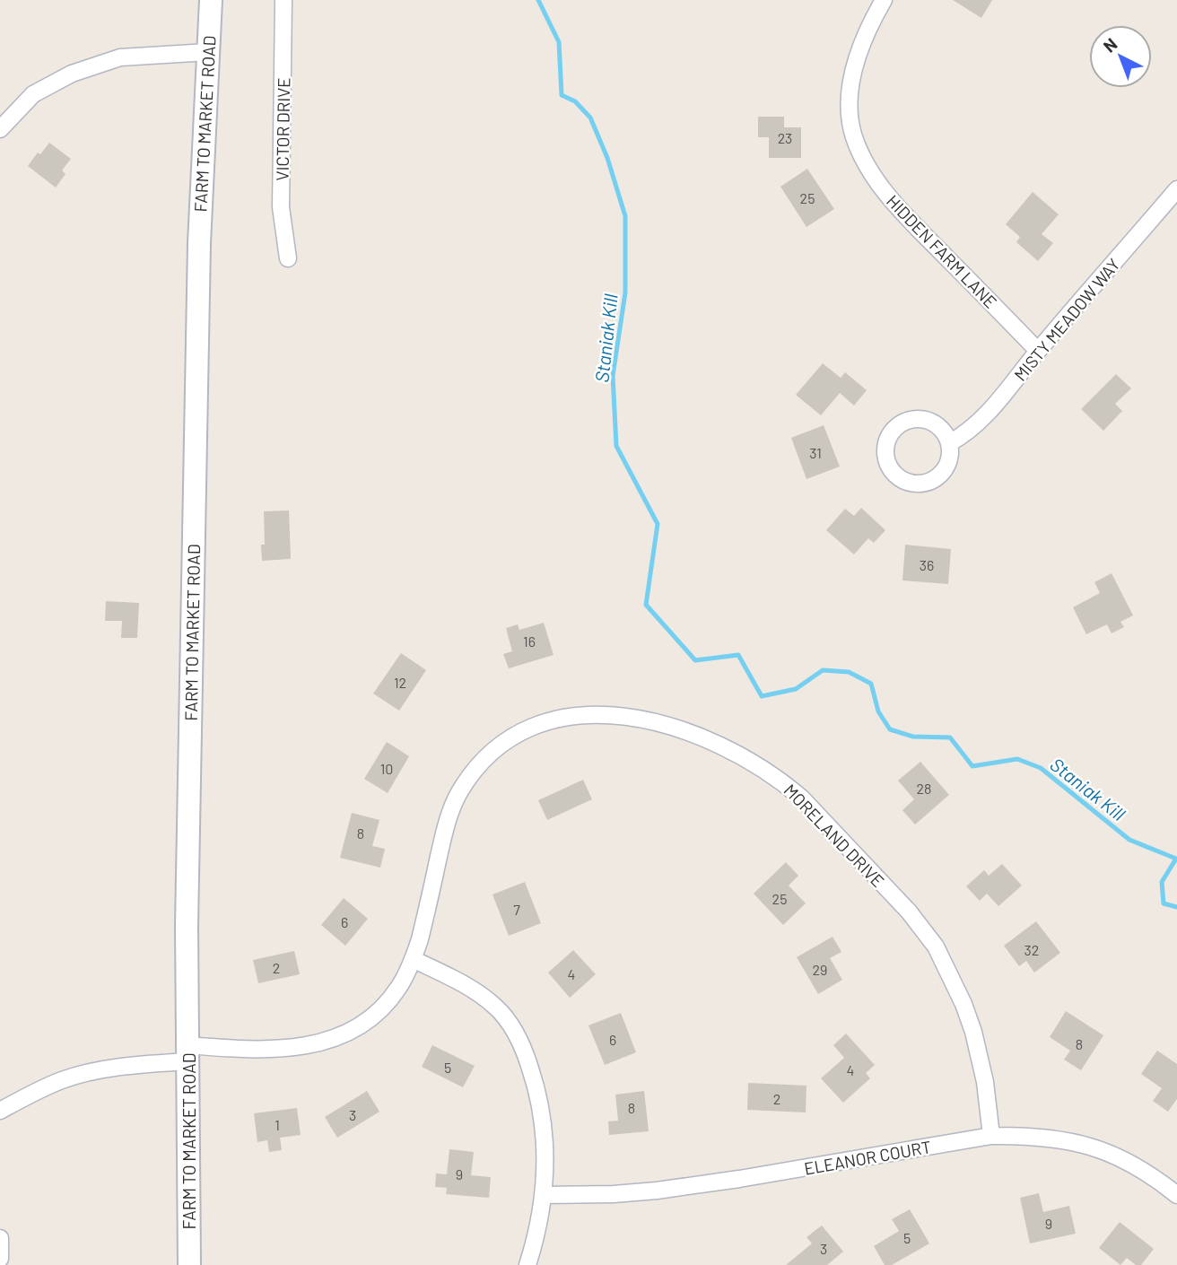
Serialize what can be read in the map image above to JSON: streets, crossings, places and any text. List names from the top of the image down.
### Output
{
  "streets": {
    "street": [
      "FARM TO MARKET ROAD",
      "VICTOR DRIVE",
      "HIDDEN FARM LANE",
      "MISTY MEADOW WAY",
      "MORELAND DRIVE",
      "ELEANOR COURT"
    ]
  },
  "crossings": [
    ["FARM TO MARKET ROAD", "MORELAND DRIVE"],
    ["HIDDEN FARM LANE", "MISTY MEADOW WAY"],
    ["MORELAND DRIVE", "ELEANOR COURT"]
  ],
  "water": ["Staniak Kill"],
  "house_numbers": [
    "23",
    "25",
    "31",
    "36",
    "16",
    "12",
    "10",
    "28",
    "8",
    "25",
    "7",
    "6",
    "32",
    "2",
    "29",
    "4",
    "6",
    "8",
    "5",
    "4",
    "2",
    "8",
    "3",
    "1",
    "9",
    "9",
    "5",
    "3"
  ],
  "north": "top left"
}
